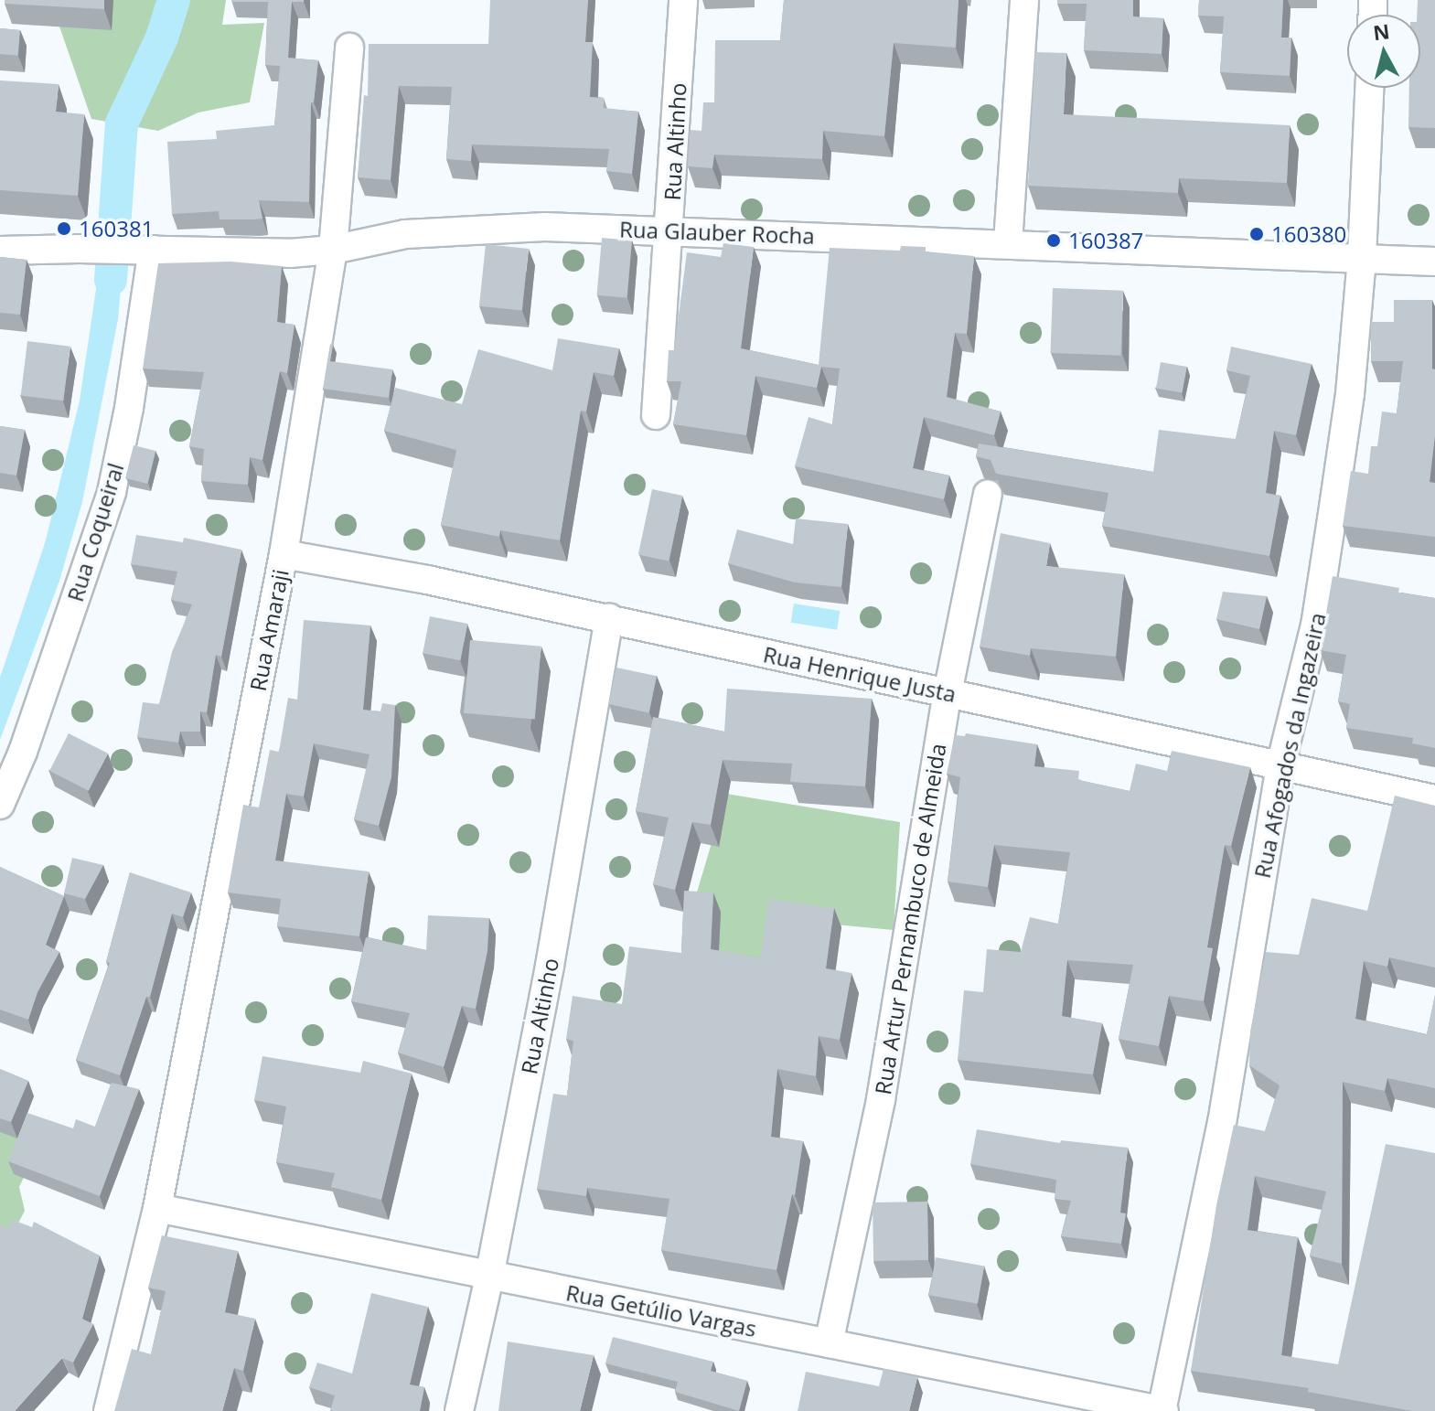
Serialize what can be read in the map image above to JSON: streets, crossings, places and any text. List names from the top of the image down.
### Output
{
  "streets": {
    "street": [
      "Rua Altinho",
      "Rua Glauber Rocha",
      "Rua Coqueiral",
      "Rua Amaraji",
      "Rua Henrique Justa",
      "Rua Afogados da Ingazeira",
      "Rua Artur Pernambuco de Almeida",
      "Rua Getúlio Vargas"
    ]
  },
  "crossings": [
    ["Rua Altinho", "Rua Glauber Rocha"],
    ["Rua Altinho", "Rua Henrique Justa"],
    ["Rua Altinho", "Rua Getúlio Vargas"],
    ["Rua Glauber Rocha", "Rua Coqueiral"],
    ["Rua Glauber Rocha", "Rua Amaraji"],
    ["Rua Glauber Rocha", "Rua Afogados da Ingazeira"],
    ["Rua Amaraji", "Rua Henrique Justa"],
    ["Rua Amaraji", "Rua Getúlio Vargas"],
    ["Rua Henrique Justa", "Rua Afogados da Ingazeira"],
    ["Rua Henrique Justa", "Rua Artur Pernambuco de Almeida"],
    ["Rua Afogados da Ingazeira", "Rua Getúlio Vargas"],
    ["Rua Artur Pernambuco de Almeida", "Rua Getúlio Vargas"]
  ],
  "places": ["160381", "160380", "160387"],
  "north": "top"
}
